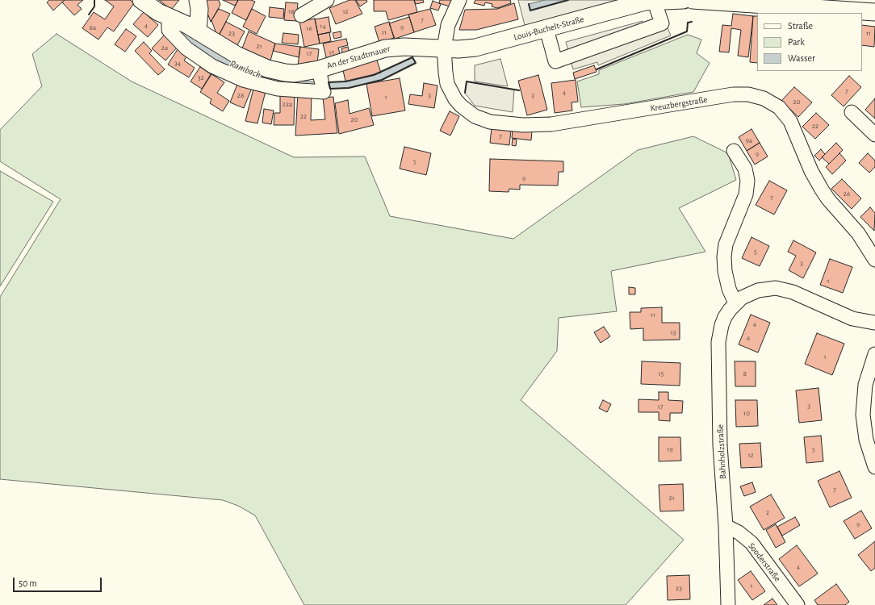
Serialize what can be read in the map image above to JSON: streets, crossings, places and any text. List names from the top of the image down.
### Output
{
  "streets": {
    "main road": ["Louis-Buchelt-Straße", "An der Stadtmauer"],
    "street": ["Kreuzbergstraße", "Bahnholzstraße", "Sooderstraße"]
  },
  "crossings": [
    ["Louis-Buchelt-Straße", "An der Stadtmauer"],
    ["Louis-Buchelt-Straße", "Kreuzbergstraße"],
    ["An der Stadtmauer", "Kreuzbergstraße"],
    ["Bahnholzstraße", "Sooderstraße"]
  ],
  "water": ["Rambach"],
  "house_numbers": [
    "18",
    "12",
    "7",
    "4",
    "14",
    "8a",
    "9",
    "16",
    "11",
    "23",
    "11",
    "21",
    "2a",
    "15",
    "17",
    "34",
    "32",
    "7",
    "4",
    "28",
    "3",
    "3",
    "1",
    "20",
    "22a",
    "22",
    "20",
    "22",
    "7",
    "9a",
    "9",
    "5",
    "9",
    "26",
    "7",
    "5",
    "3",
    "1",
    "11",
    "4",
    "13",
    "6",
    "1",
    "15",
    "8",
    "3",
    "17",
    "10",
    "19",
    "5",
    "12",
    "7",
    "21",
    "2",
    "9",
    "4",
    "1",
    "23"
  ],
  "legend": ["Straße", "Park", "Wasser"],
  "scale_bar": "50 m"
}
